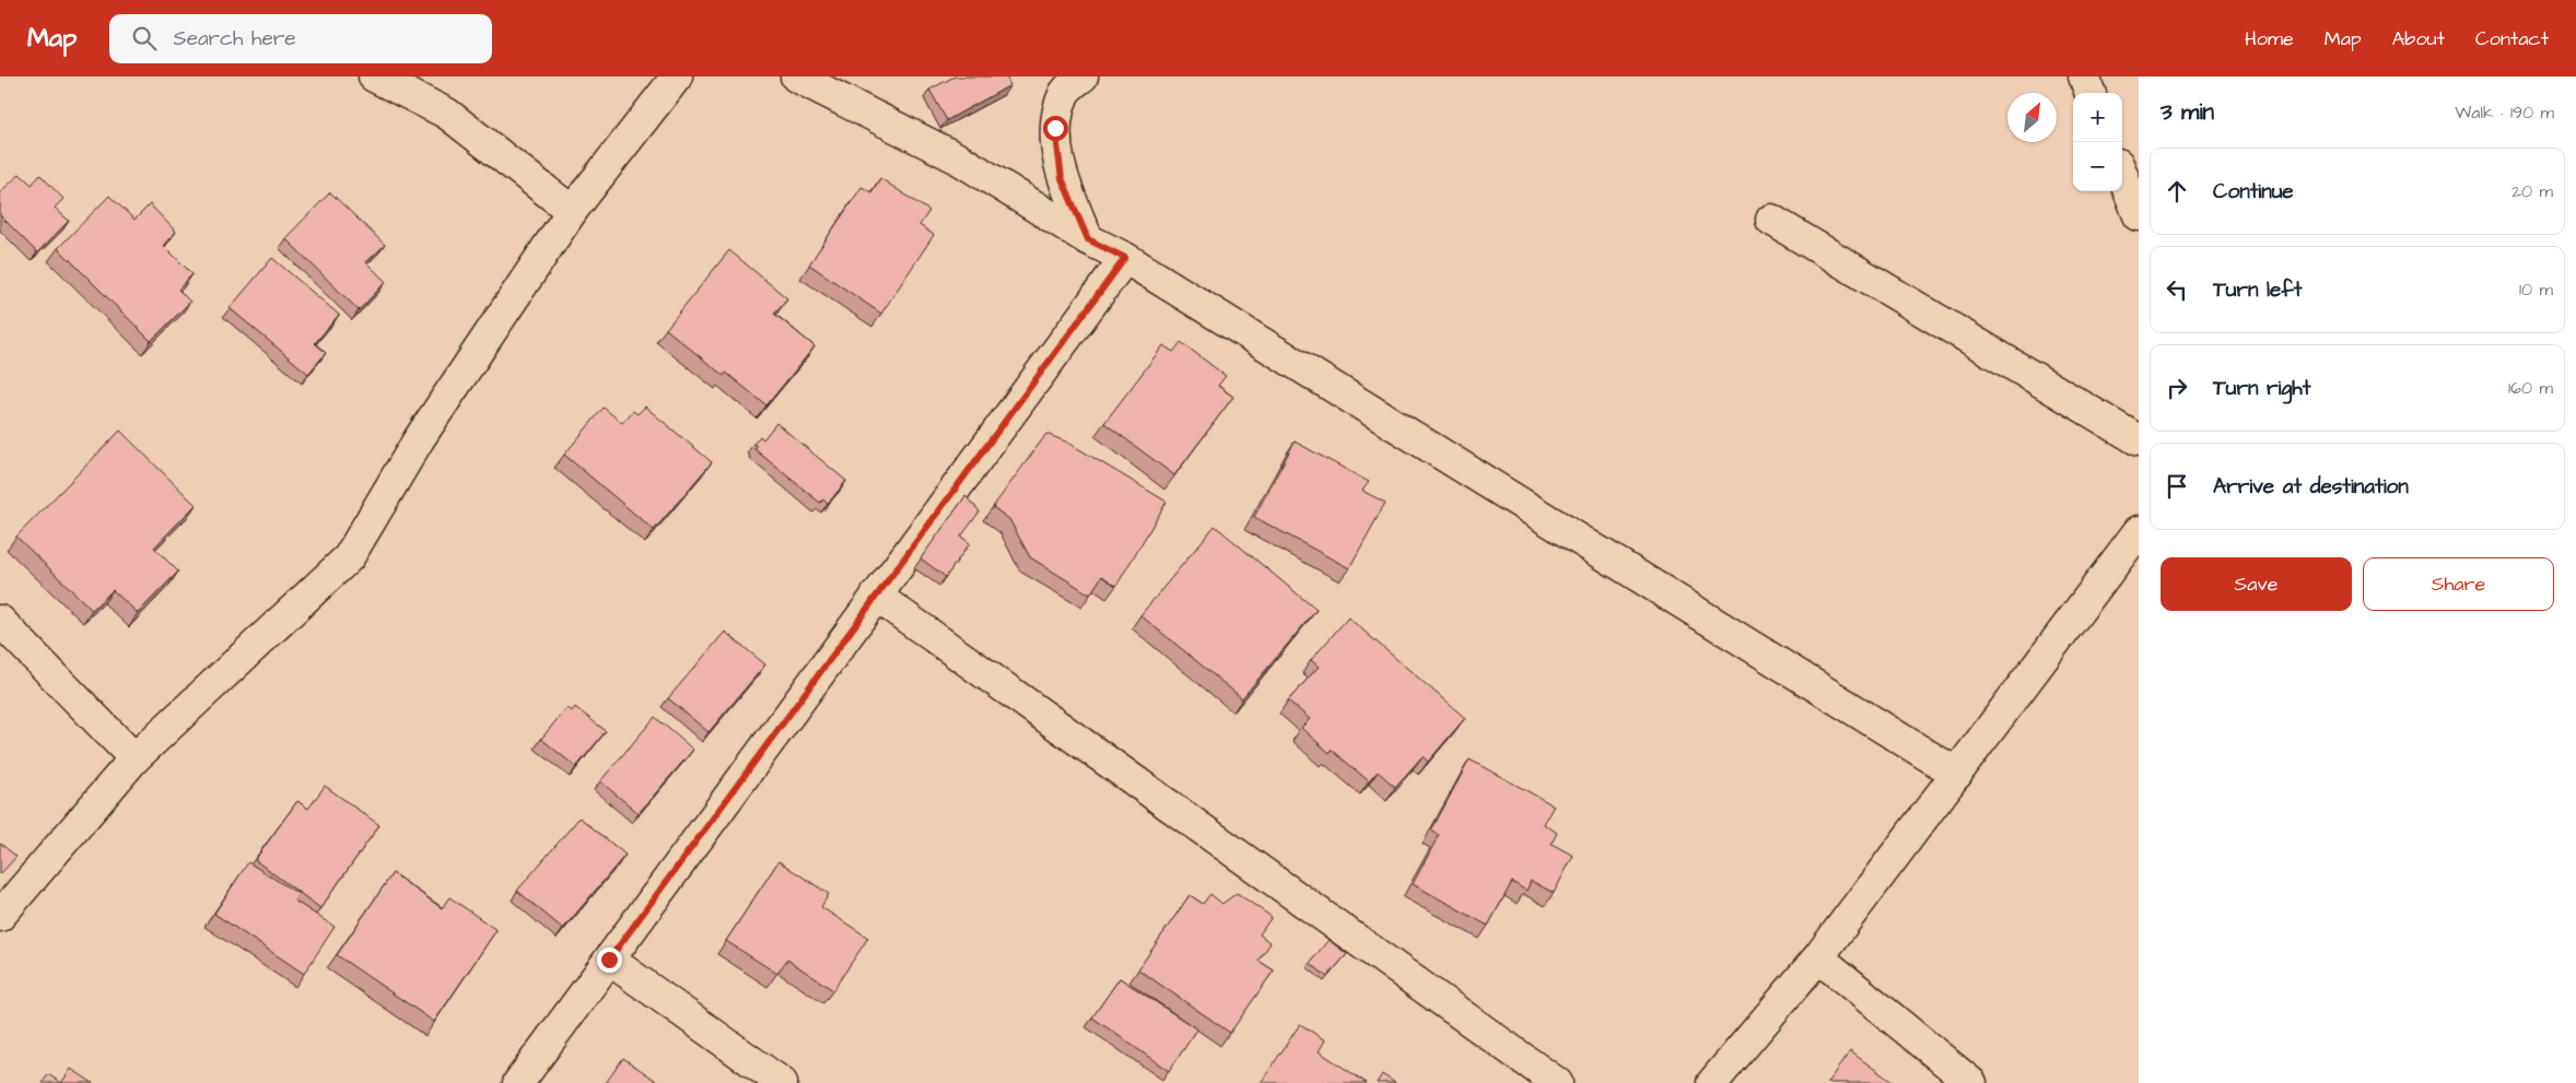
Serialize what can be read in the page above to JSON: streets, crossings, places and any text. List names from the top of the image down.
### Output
{
  "north": "top right",
  "page": {
    "header": "Map",
    "search": "Search here",
    "nav": [
      "Home",
      "Map",
      "About",
      "Contact"
    ],
    "heading": ["3 min", "Walk · 190 m"],
    "map_buttons": ["+", "−"],
    "list": [
      ["Continue", "20 m"],
      ["Turn left", "10 m"],
      ["Turn right", "160 m"],
      "Arrive at destination"
    ],
    "buttons": ["Save", "Share"]
  }
}
